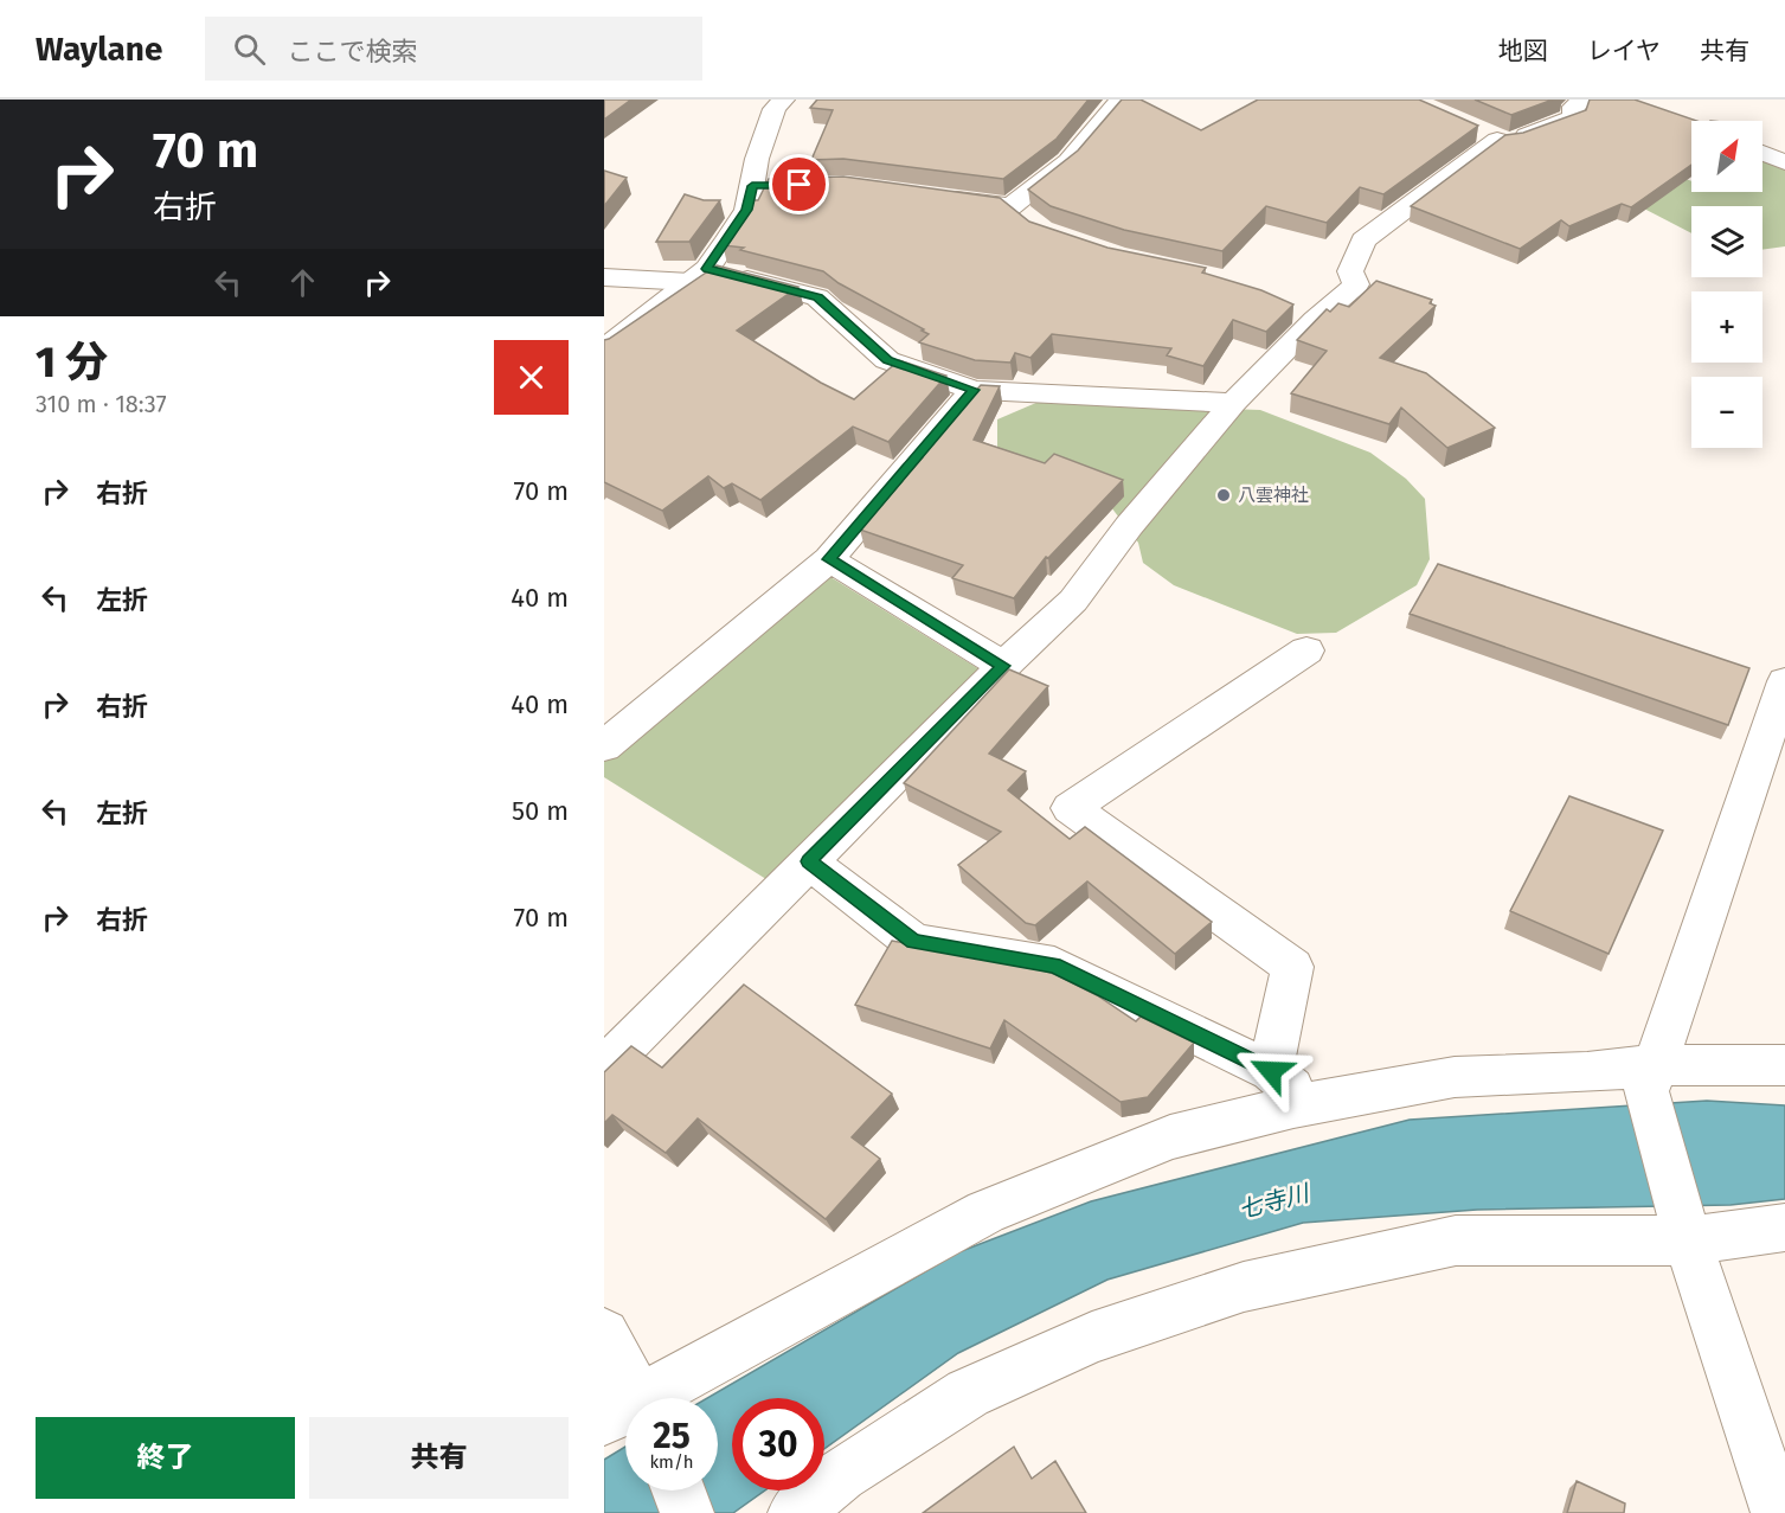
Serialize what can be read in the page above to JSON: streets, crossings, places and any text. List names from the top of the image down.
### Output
{
  "water": ["七寺川"],
  "places": ["八雲神社"],
  "north": "top right",
  "page": {
    "header": "Waylane",
    "search": "ここで検索",
    "nav": ["地図", "レイヤ", "共有"],
    "turn": ["70 m", "右折"],
    "map_buttons": ["+", "−"],
    "heading": ["1 分", "310 m · 18:37"],
    "list": [
      {
        "name": "右折",
        "value": "70 m"
      },
      {
        "name": "左折",
        "value": "40 m"
      },
      {
        "name": "右折",
        "value": "40 m"
      },
      {
        "name": "左折",
        "value": "50 m"
      },
      {
        "name": "右折",
        "value": "70 m"
      }
    ],
    "speed": "25 km/h",
    "limit": "30",
    "buttons": ["終了", "共有"]
  }
}
